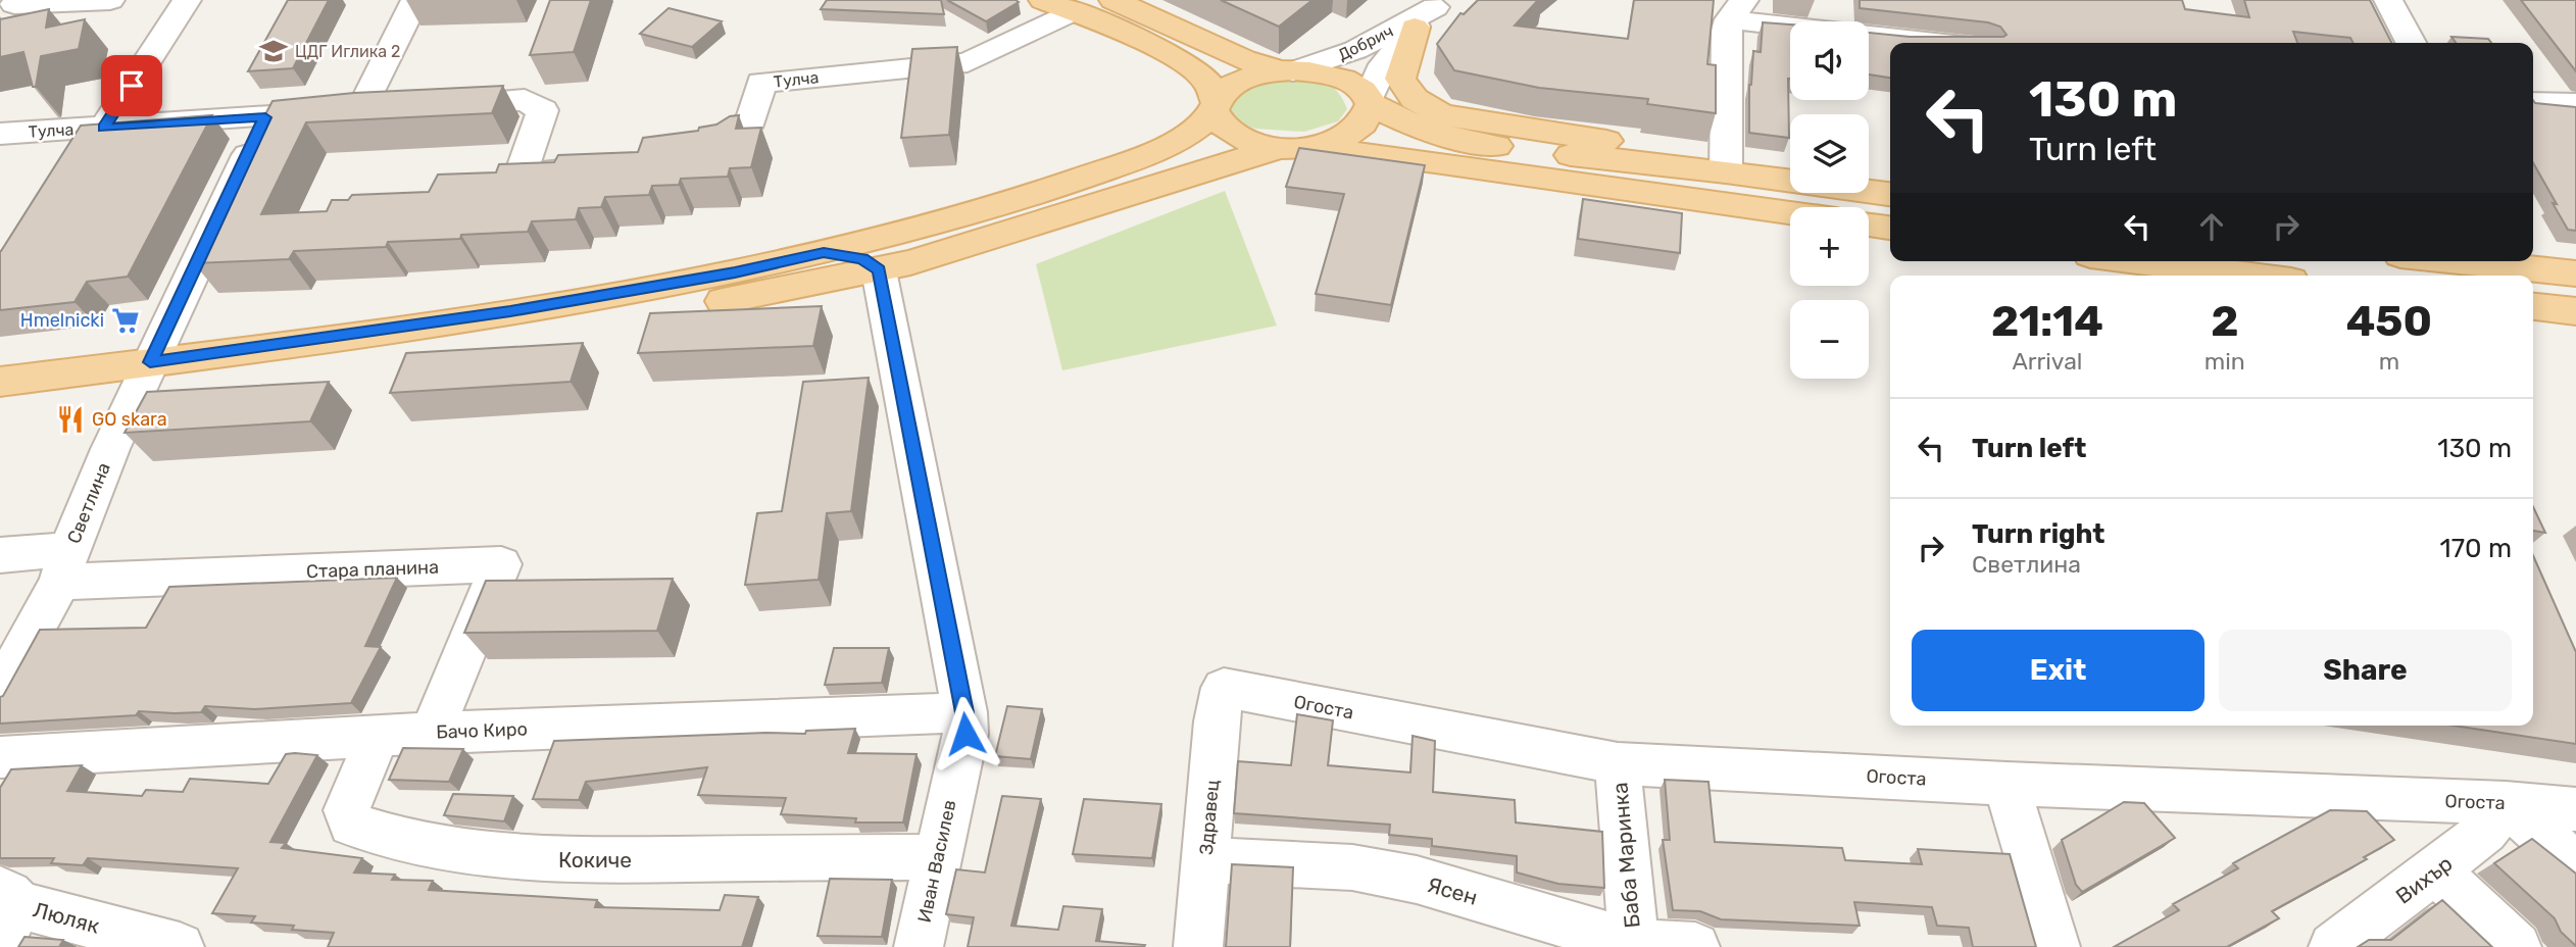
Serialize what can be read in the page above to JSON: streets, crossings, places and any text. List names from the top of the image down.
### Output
{
  "streets": {
    "street": [
      "Добрич",
      "Тулча",
      "Светлина",
      "Стара планина",
      "Огоста",
      "Бачо Киро",
      "Здравец",
      "Баба Маринка",
      "Кокиче",
      "Иван Василев",
      "Вихър",
      "Ясен",
      "Люляк"
    ]
  },
  "crossings": [
    ["Тулча", "Светлина"],
    ["Светлина", "Стара планина"],
    ["Стара планина", "Бачо Киро"],
    ["Огоста", "Здравец"],
    ["Огоста", "Баба Маринка"],
    ["Огоста", "Вихър"],
    ["Бачо Киро", "Кокиче"],
    ["Бачо Киро", "Иван Василев"],
    ["Здравец", "Ясен"],
    ["Баба Маринка", "Ясен"],
    ["Кокиче", "Иван Василев"]
  ],
  "places": {
    "school or university": ["ЦДГ Иглика 2"],
    "supermarket": ["Hmelnicki"],
    "restaurant": ["GO skara"]
  },
  "page": {
    "map_buttons": ["+", "−"],
    "turn": ["130 m", "Turn left"],
    "eta": [
      "21:14",
      "Arrival",
      "2",
      "min",
      "450",
      "m"
    ],
    "list": [
      {
        "name": "Turn left",
        "value": "130 m"
      },
      {
        "name": "Turn right",
        "note": "Светлина",
        "value": "170 m"
      }
    ],
    "buttons": ["Exit", "Share"]
  }
}
